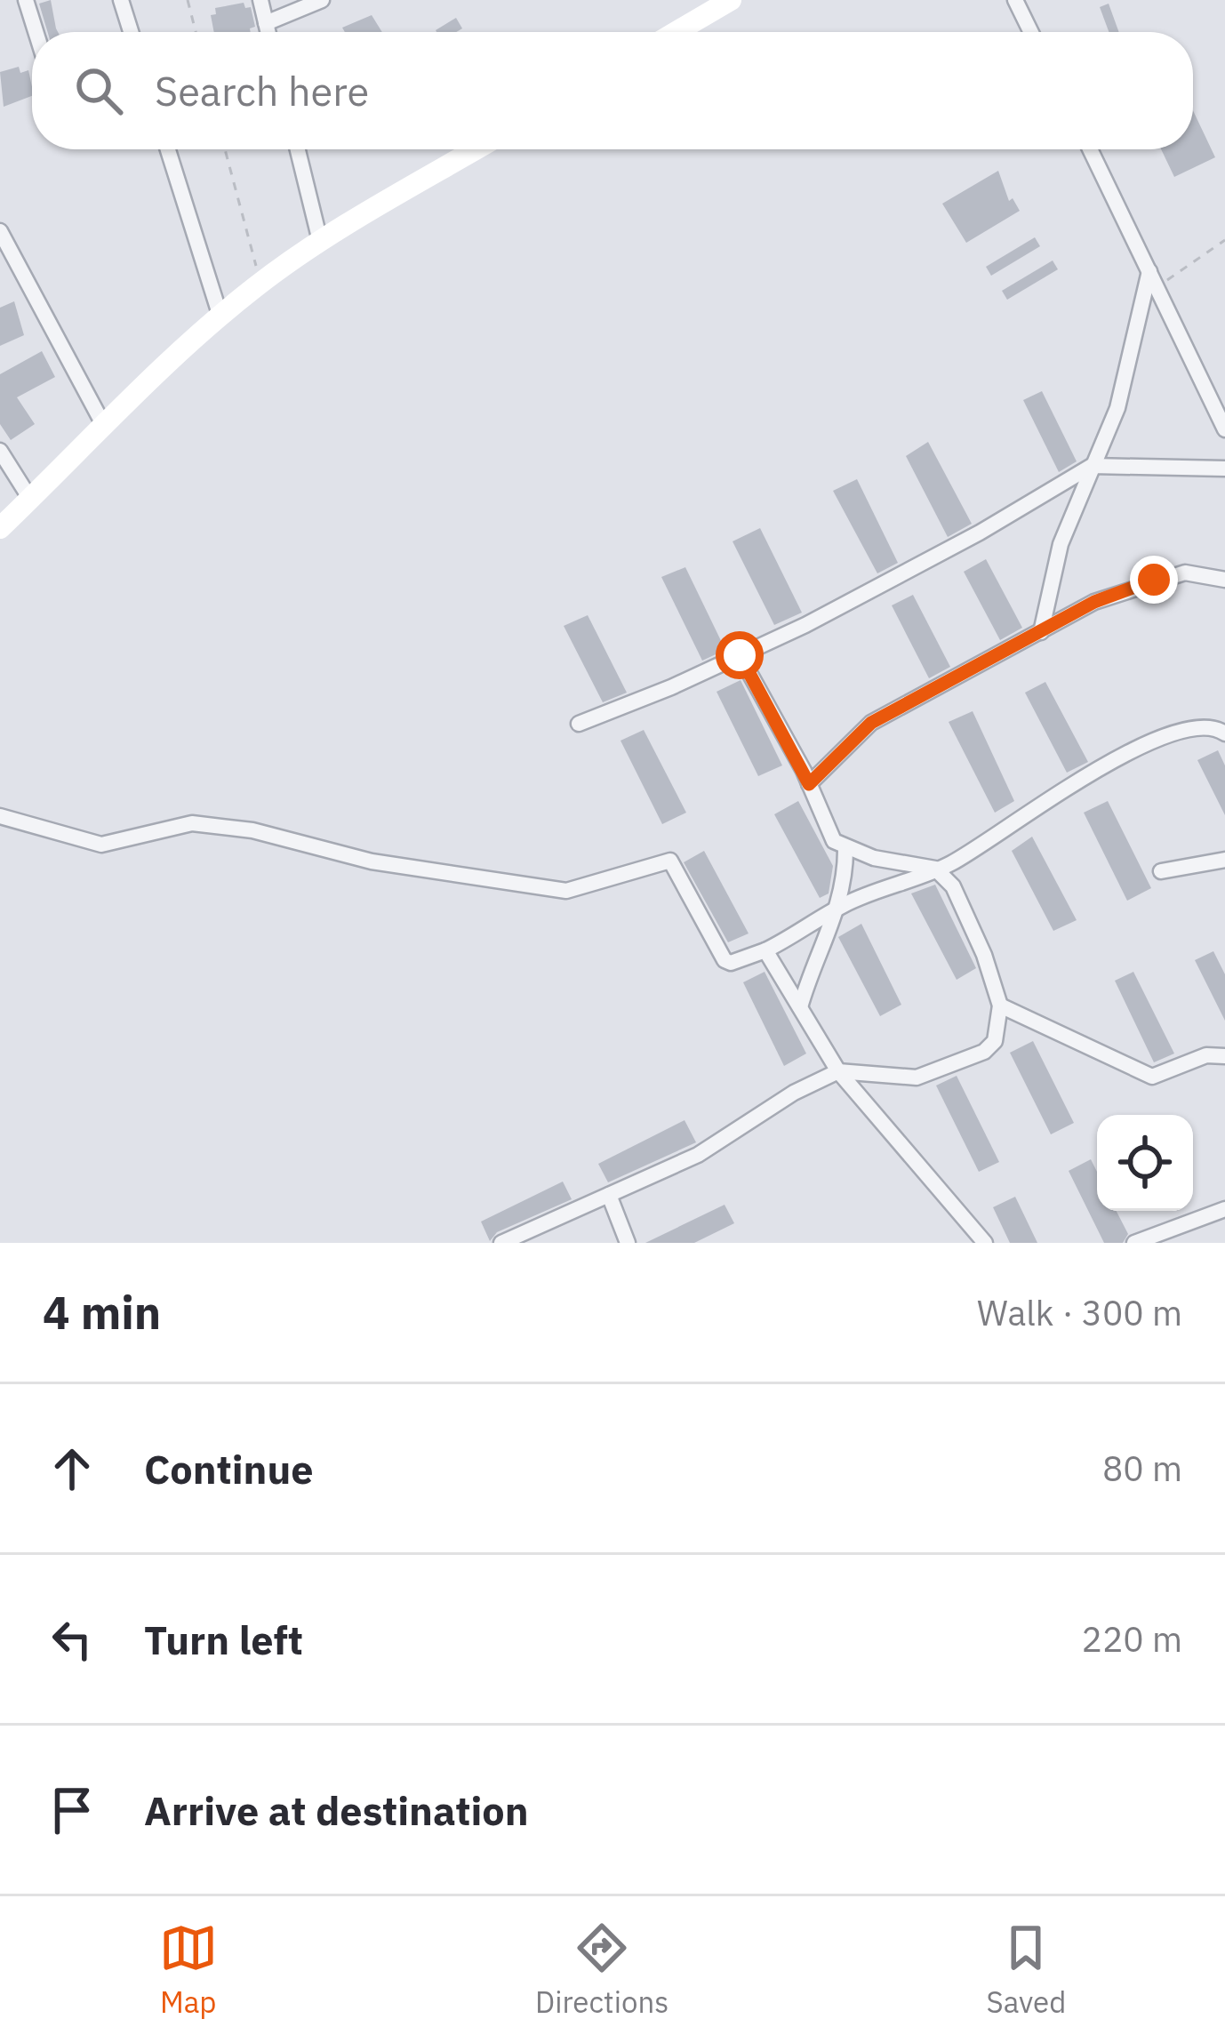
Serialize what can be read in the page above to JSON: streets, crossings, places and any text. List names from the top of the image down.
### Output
{
  "page": {
    "search": "Search here",
    "heading": ["4 min", "Walk · 300 m"],
    "list": [
      ["Continue", "80 m"],
      ["Turn left", "220 m"],
      "Arrive at destination"
    ],
    "nav": ["Map", "Directions", "Saved"]
  }
}
